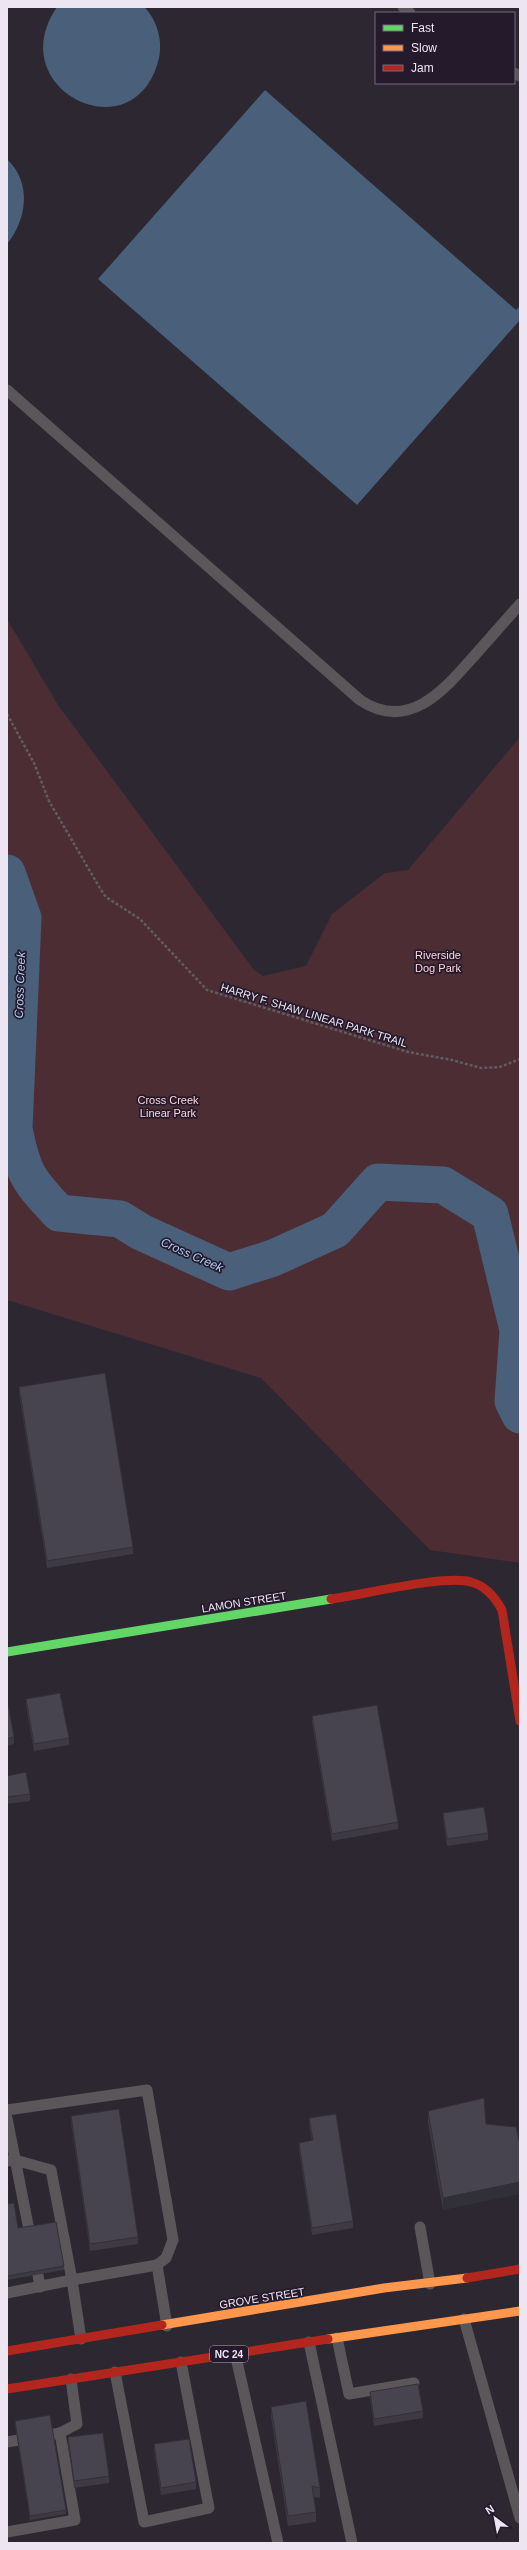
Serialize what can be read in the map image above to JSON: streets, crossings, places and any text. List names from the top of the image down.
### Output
{
  "streets": {
    "main road": ["LAMON STREET", "GROVE STREET", "NC 24"],
    "path": ["HARRY F. SHAW LINEAR PARK TRAIL"]
  },
  "water": ["Cross Creek"],
  "parks": ["Riverside Dog Park", "Cross Creek Linear Park"],
  "legend": ["Fast", "Slow", "Jam"],
  "north": "top left"
}
